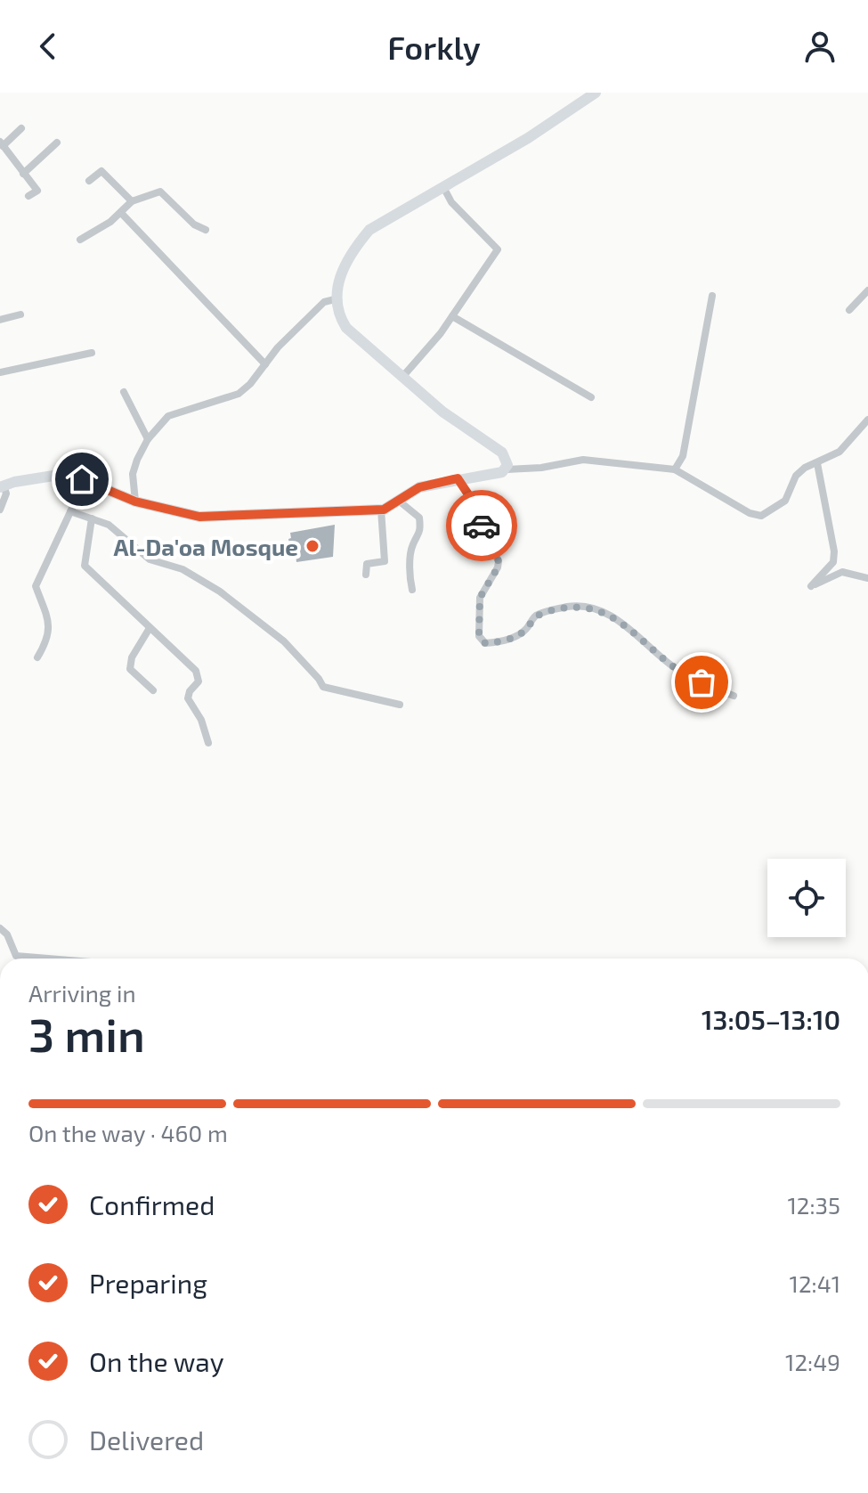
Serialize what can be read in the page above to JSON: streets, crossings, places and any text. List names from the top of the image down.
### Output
{
  "places": ["Al-Da'oa Mosque"],
  "page": {
    "header": "Forkly",
    "heading": ["3 min", "Arriving in", "13:05–13:10"],
    "bar": "On the way · 460 m",
    "list": [
      ["Confirmed", "12:35"],
      ["Preparing", "12:41"],
      ["On the way", "12:49"],
      "Delivered"
    ]
  }
}
